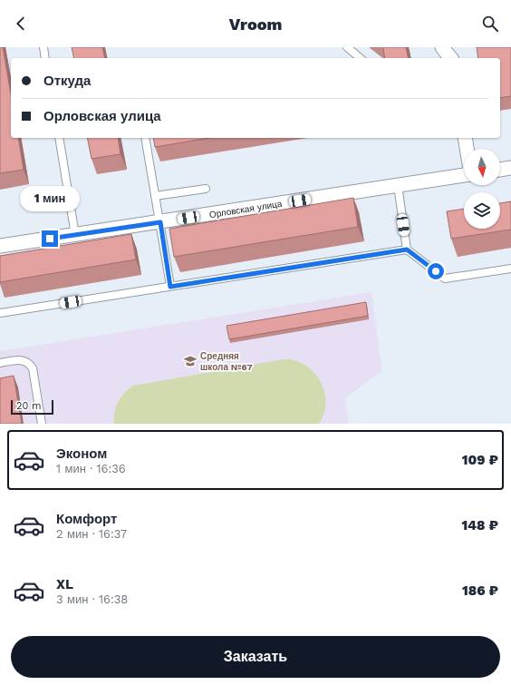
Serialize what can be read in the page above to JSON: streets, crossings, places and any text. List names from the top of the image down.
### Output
{
  "streets": {
    "street": ["Орловская улица"]
  },
  "places": {
    "school or university": ["Средняя школа №67"]
  },
  "scale_bar": "20 m",
  "north": "bottom",
  "page": {
    "header": "Vroom",
    "banner": ["Откуда", "Орловская улица"],
    "bubble": "1 мин",
    "scale": "20 m",
    "list": [
      {
        "name": "Эконом",
        "note": "1 мин · 16:36",
        "value": "109 ₽"
      },
      {
        "name": "Комфорт",
        "note": "2 мин · 16:37",
        "value": "148 ₽"
      },
      {
        "name": "XL",
        "note": "3 мин · 16:38",
        "value": "186 ₽"
      }
    ],
    "buttons": "Заказать"
  }
}
